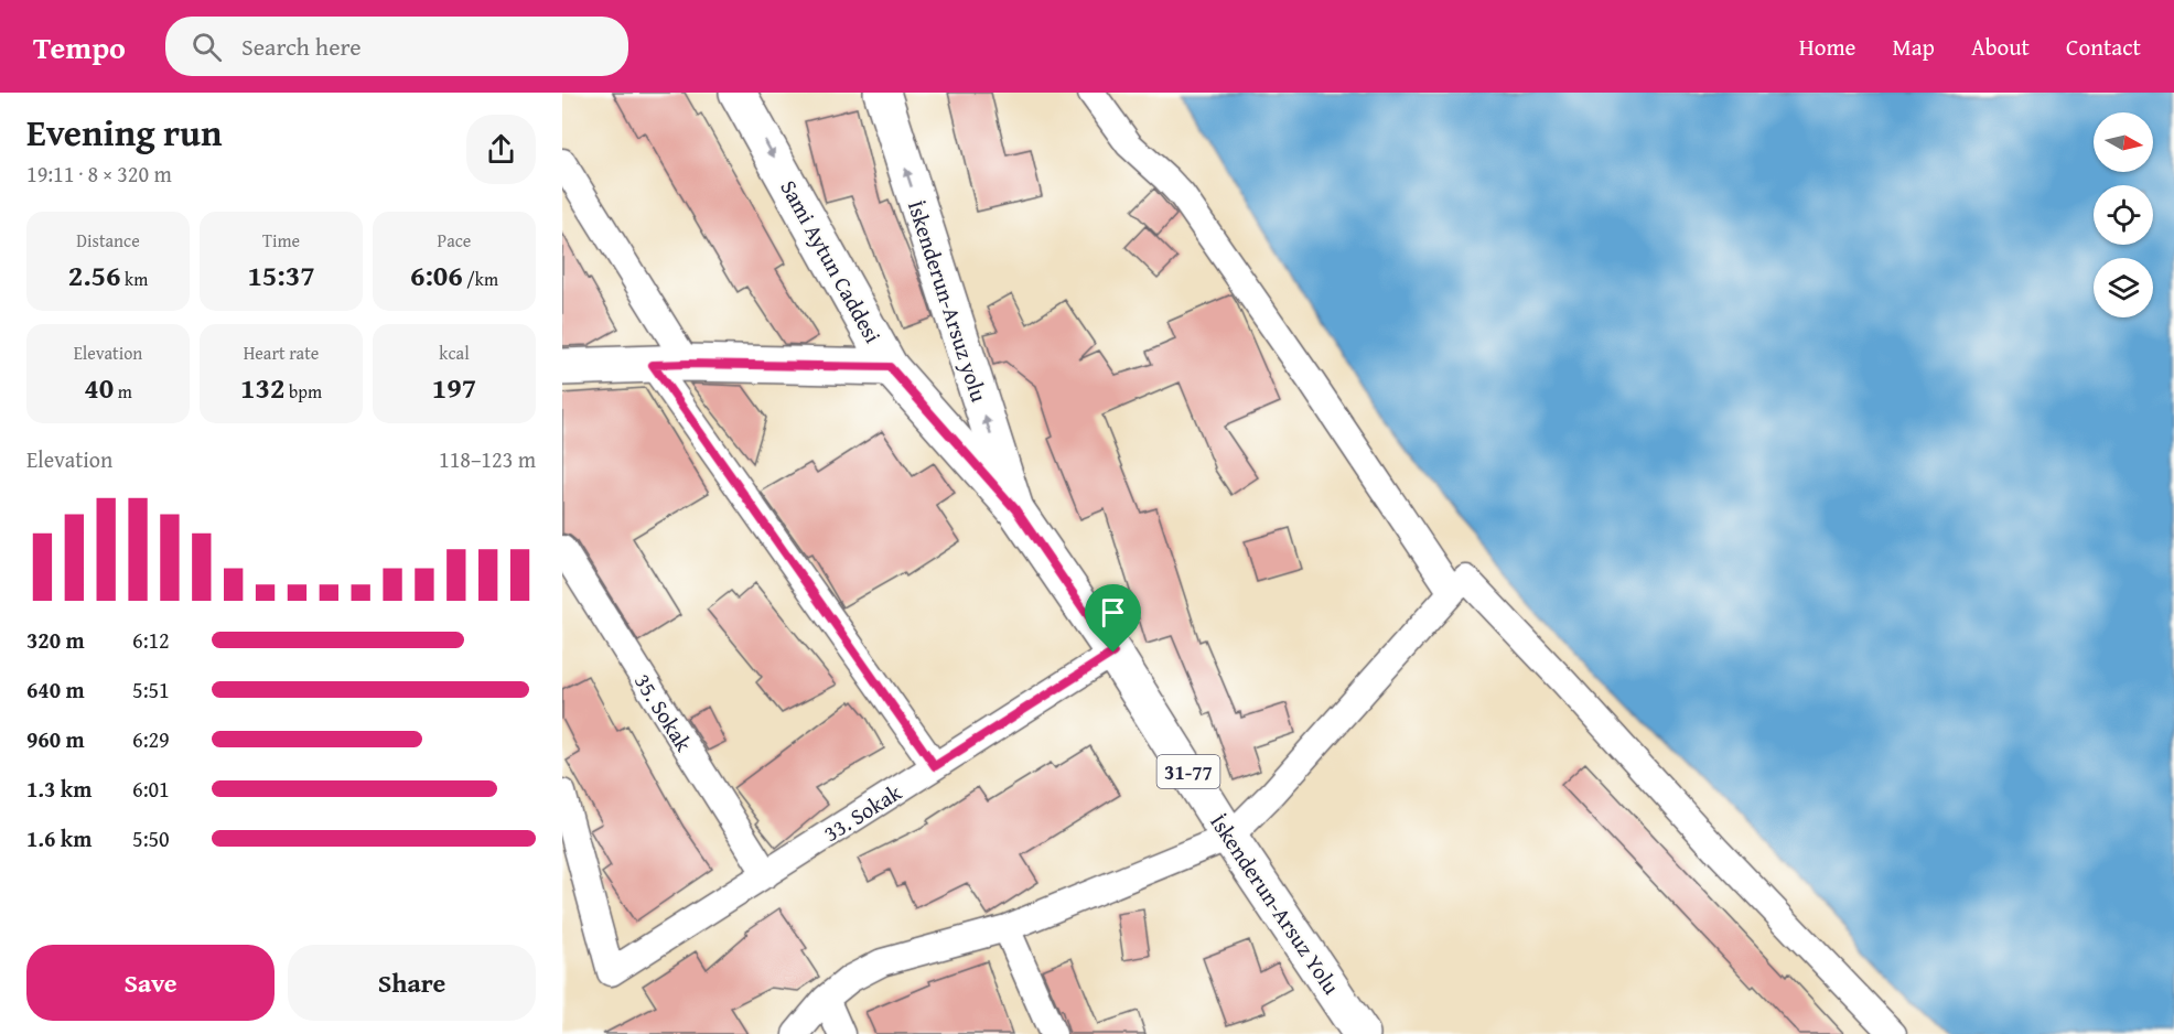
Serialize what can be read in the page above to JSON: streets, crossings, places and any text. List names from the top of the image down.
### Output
{
  "streets": {
    "main road": [
      "Sami Aytun Caddesi",
      "İskenderun-Arsuz yolu",
      "31-77",
      "İskenderun-Arsuz Yolu"
    ],
    "street": ["35. Sokak", "33. Sokak"]
  },
  "crossings": [
    ["Sami Aytun Caddesi", "İskenderun-Arsuz yolu"],
    ["Sami Aytun Caddesi", "İskenderun-Arsuz Yolu"],
    ["İskenderun-Arsuz yolu", "İskenderun-Arsuz Yolu"],
    ["35. Sokak", "33. Sokak"],
    ["33. Sokak", "İskenderun-Arsuz Yolu"]
  ],
  "one_way": ["Sami Aytun Caddesi", "İskenderun-Arsuz yolu"],
  "north": "right",
  "page": {
    "header": "Tempo",
    "search": "Search here",
    "nav": [
      "Home",
      "Map",
      "About",
      "Contact"
    ],
    "heading": ["Evening run", "19:11 · 8 × 320 m"],
    "stats": [
      ["Distance", "2.56 km"],
      ["Time", "15:37"],
      ["Pace", "6:06 /km"],
      ["Elevation", "40 m"],
      ["Heart rate", "132 bpm"],
      ["kcal", "197"]
    ],
    "chart": ["Elevation", "118–123 m"],
    "list": [
      {
        "name": "320 m",
        "note": "6:12"
      },
      {
        "name": "640 m",
        "note": "5:51"
      },
      {
        "name": "960 m",
        "note": "6:29"
      },
      {
        "name": "1.3 km",
        "note": "6:01"
      },
      {
        "name": "1.6 km",
        "note": "5:50"
      }
    ],
    "buttons": ["Save", "Share"]
  }
}
